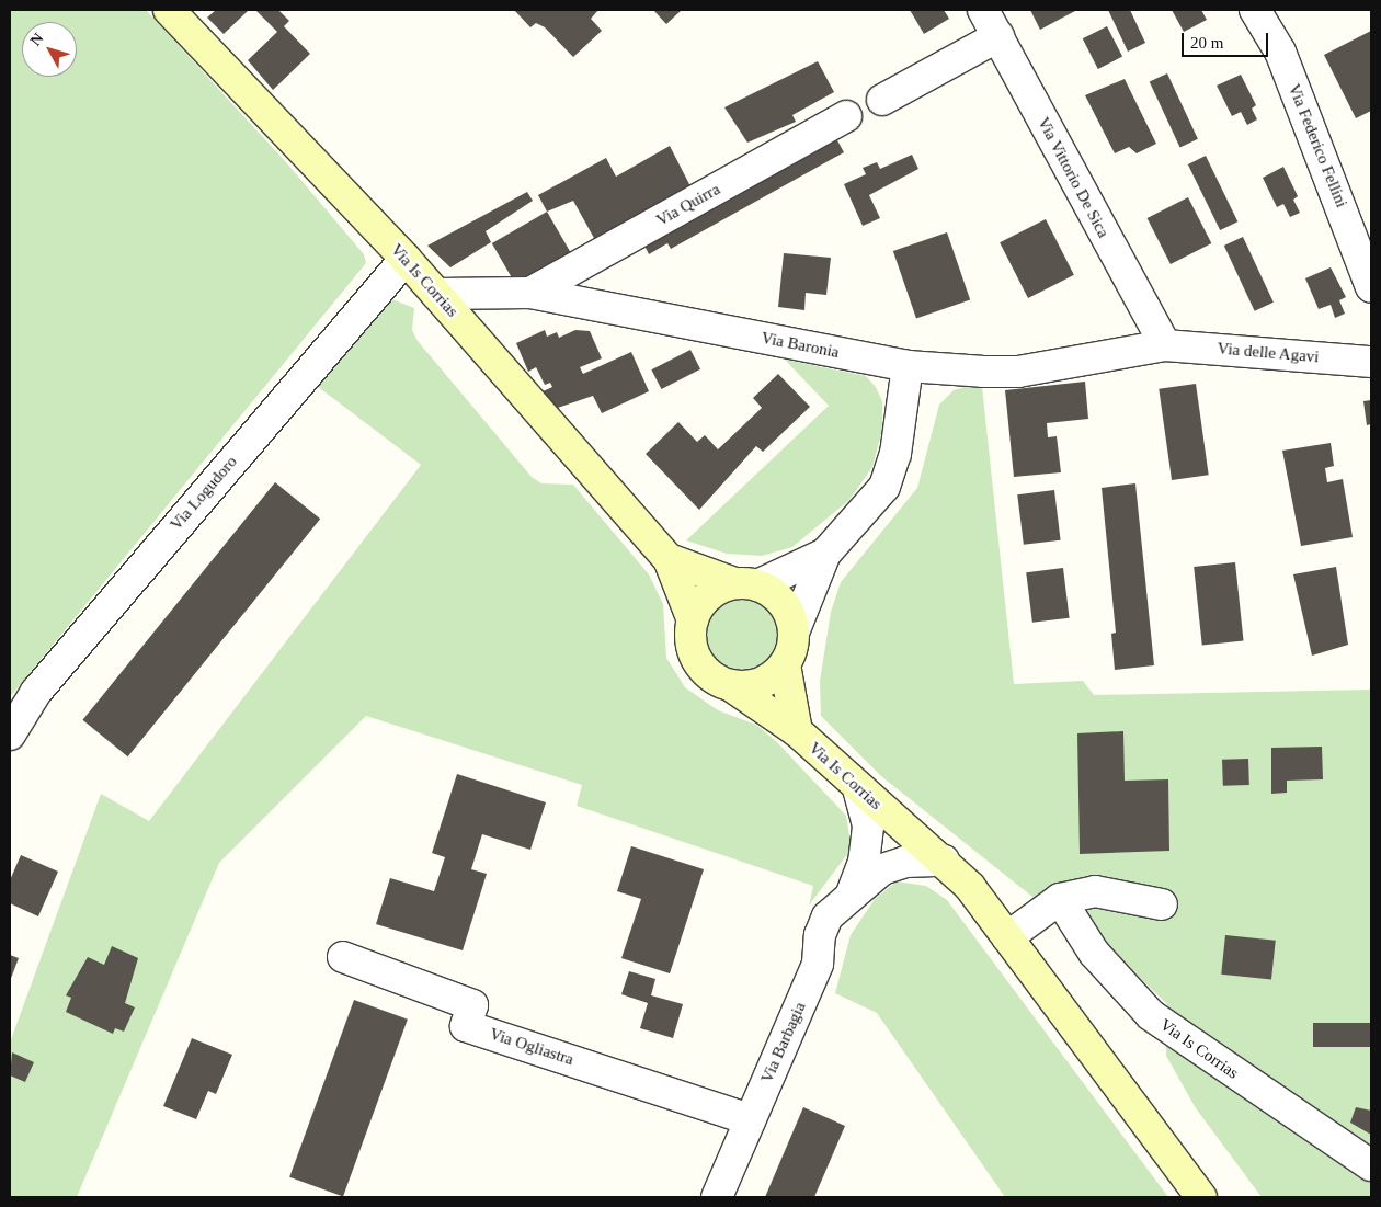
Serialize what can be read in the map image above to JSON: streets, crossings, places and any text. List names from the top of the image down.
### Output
{
  "streets": {
    "street": [
      "Via Federico Fellini",
      "Via Vittorio De Sica",
      "Via Quirra",
      "Via Is Corrias",
      "Via Baronia",
      "Via delle Agavi",
      "Via Logudoro",
      "Via Barbagia",
      "Via Ogliastra"
    ]
  },
  "crossings": [
    ["Via Vittorio De Sica", "Via Baronia"],
    ["Via Vittorio De Sica", "Via delle Agavi"],
    ["Via Quirra", "Via Baronia"],
    ["Via Is Corrias", "Via Baronia"],
    ["Via Is Corrias", "Via Logudoro"],
    ["Via Is Corrias", "Via Barbagia"],
    ["Via Baronia", "Via delle Agavi"],
    ["Via Barbagia", "Via Ogliastra"]
  ],
  "scale_bar": "20 m",
  "north": "top left"
}
